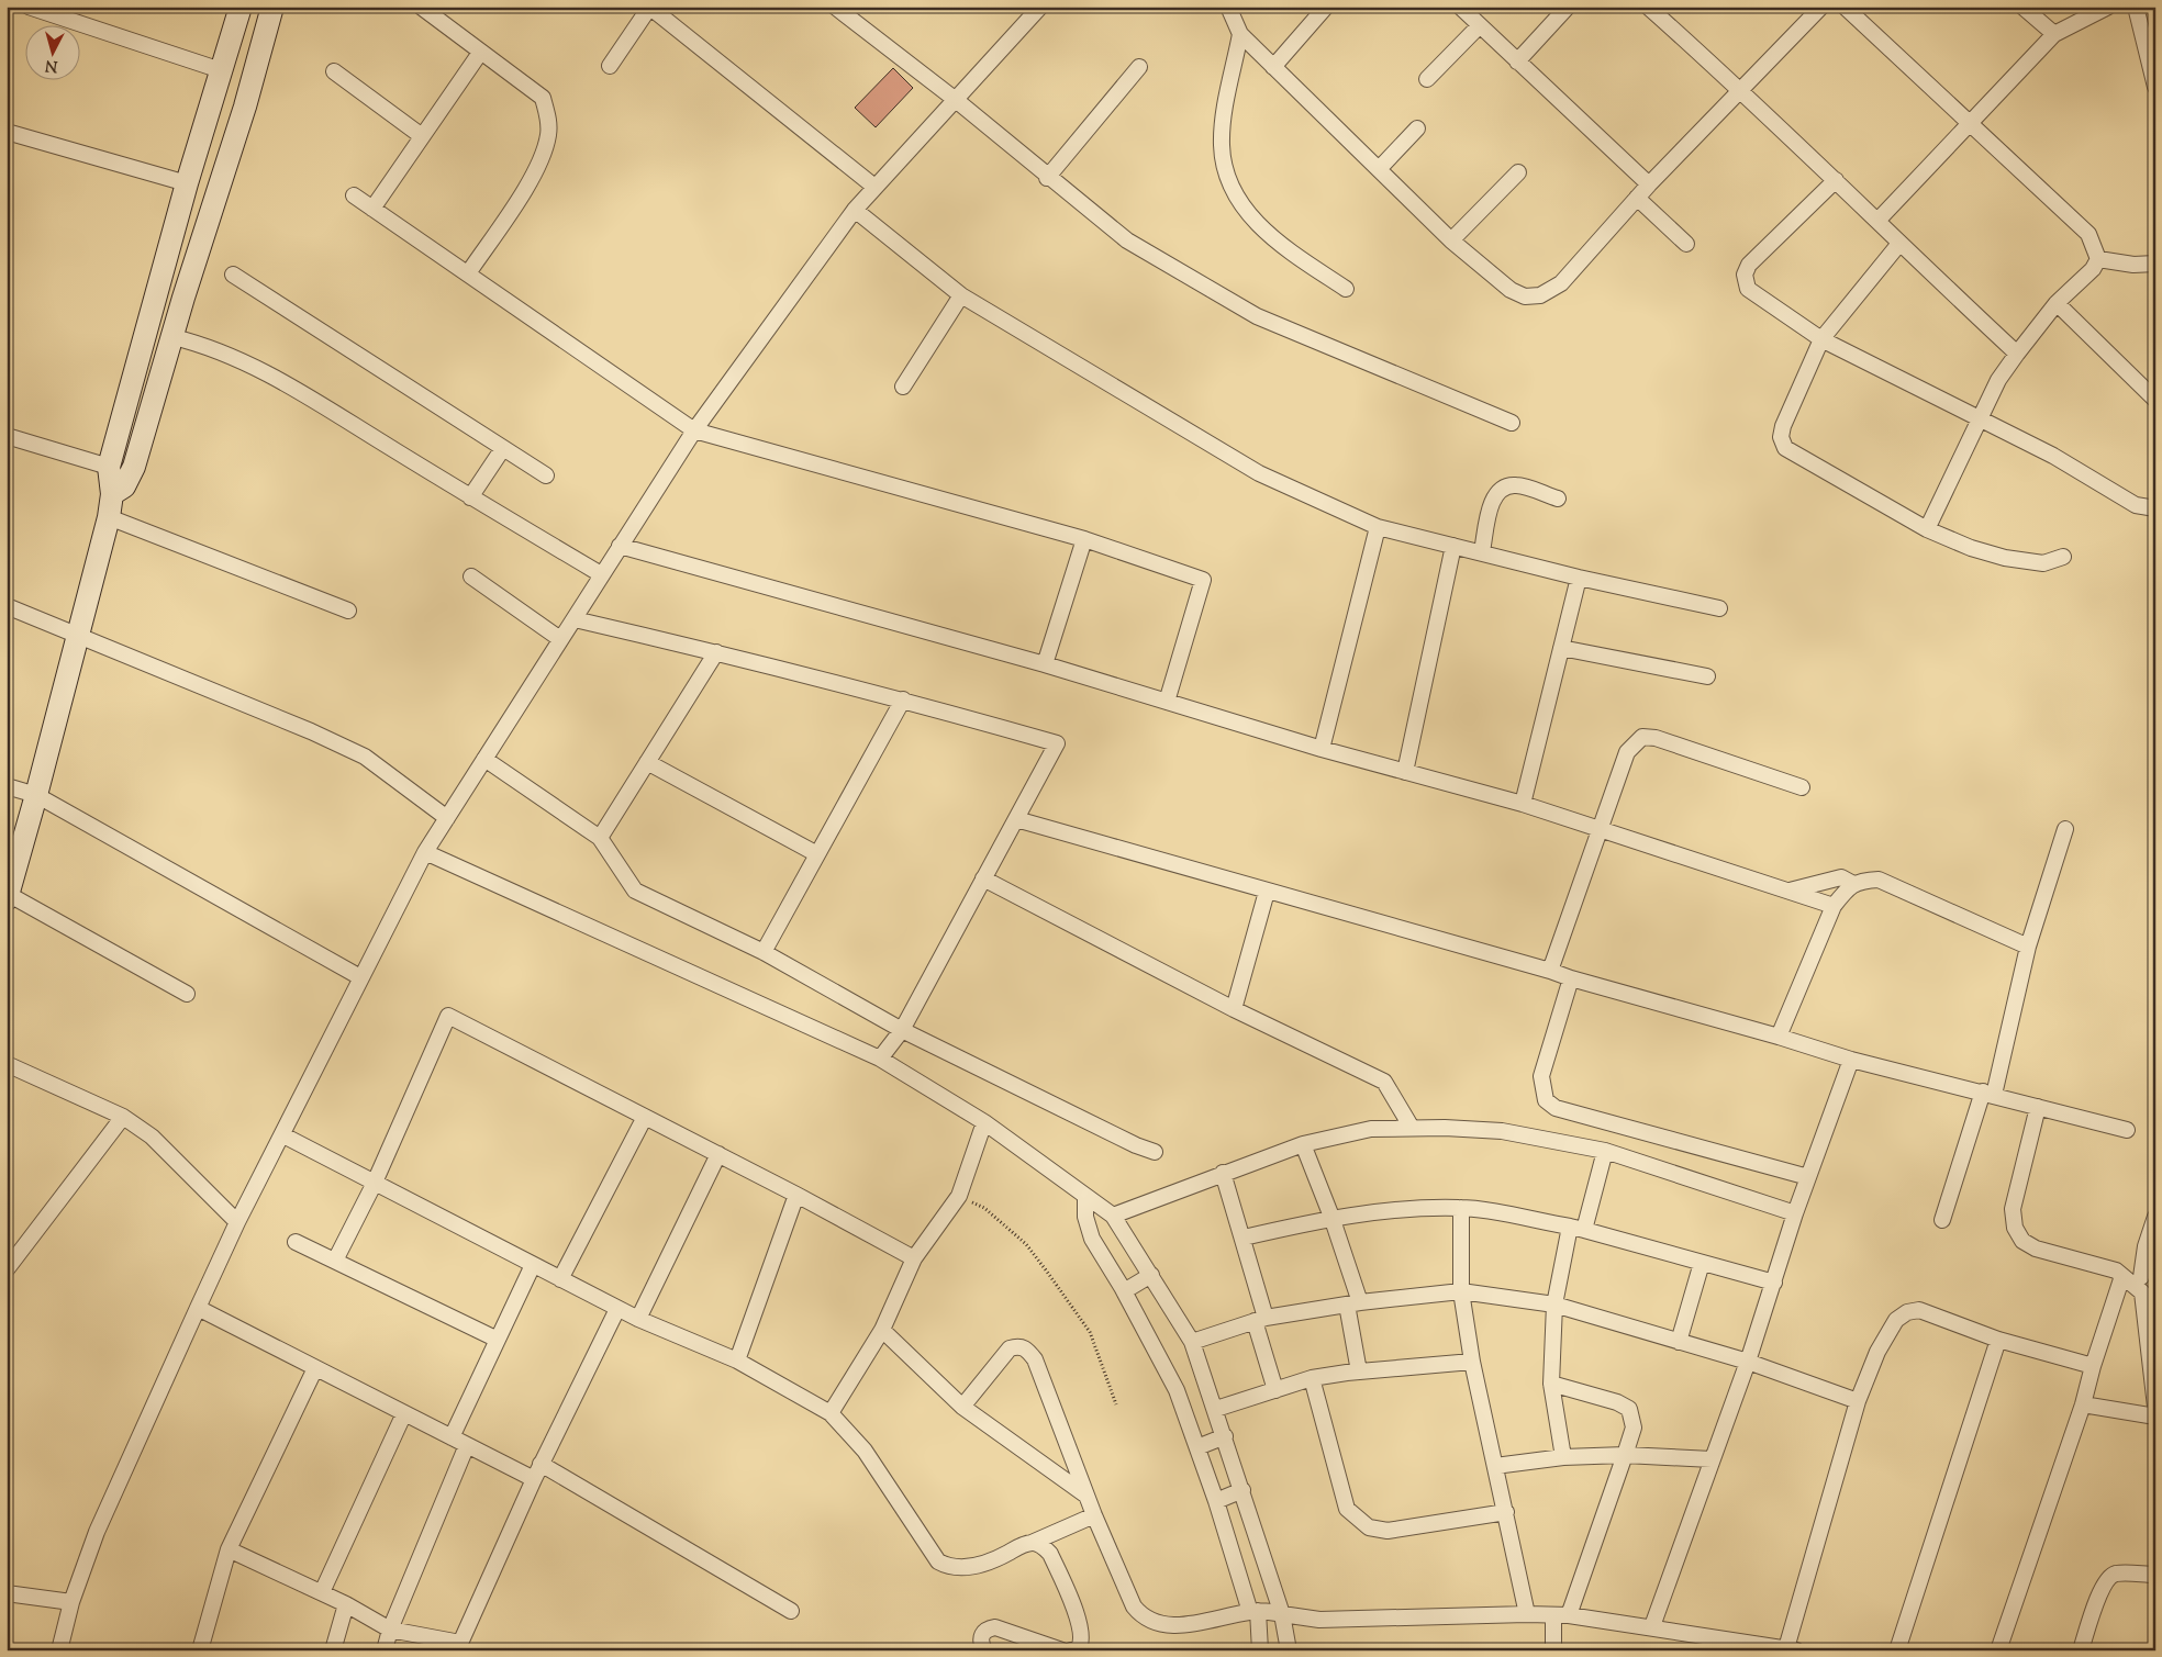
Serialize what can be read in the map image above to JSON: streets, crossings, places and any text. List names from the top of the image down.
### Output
{
  "north": "bottom"
}
